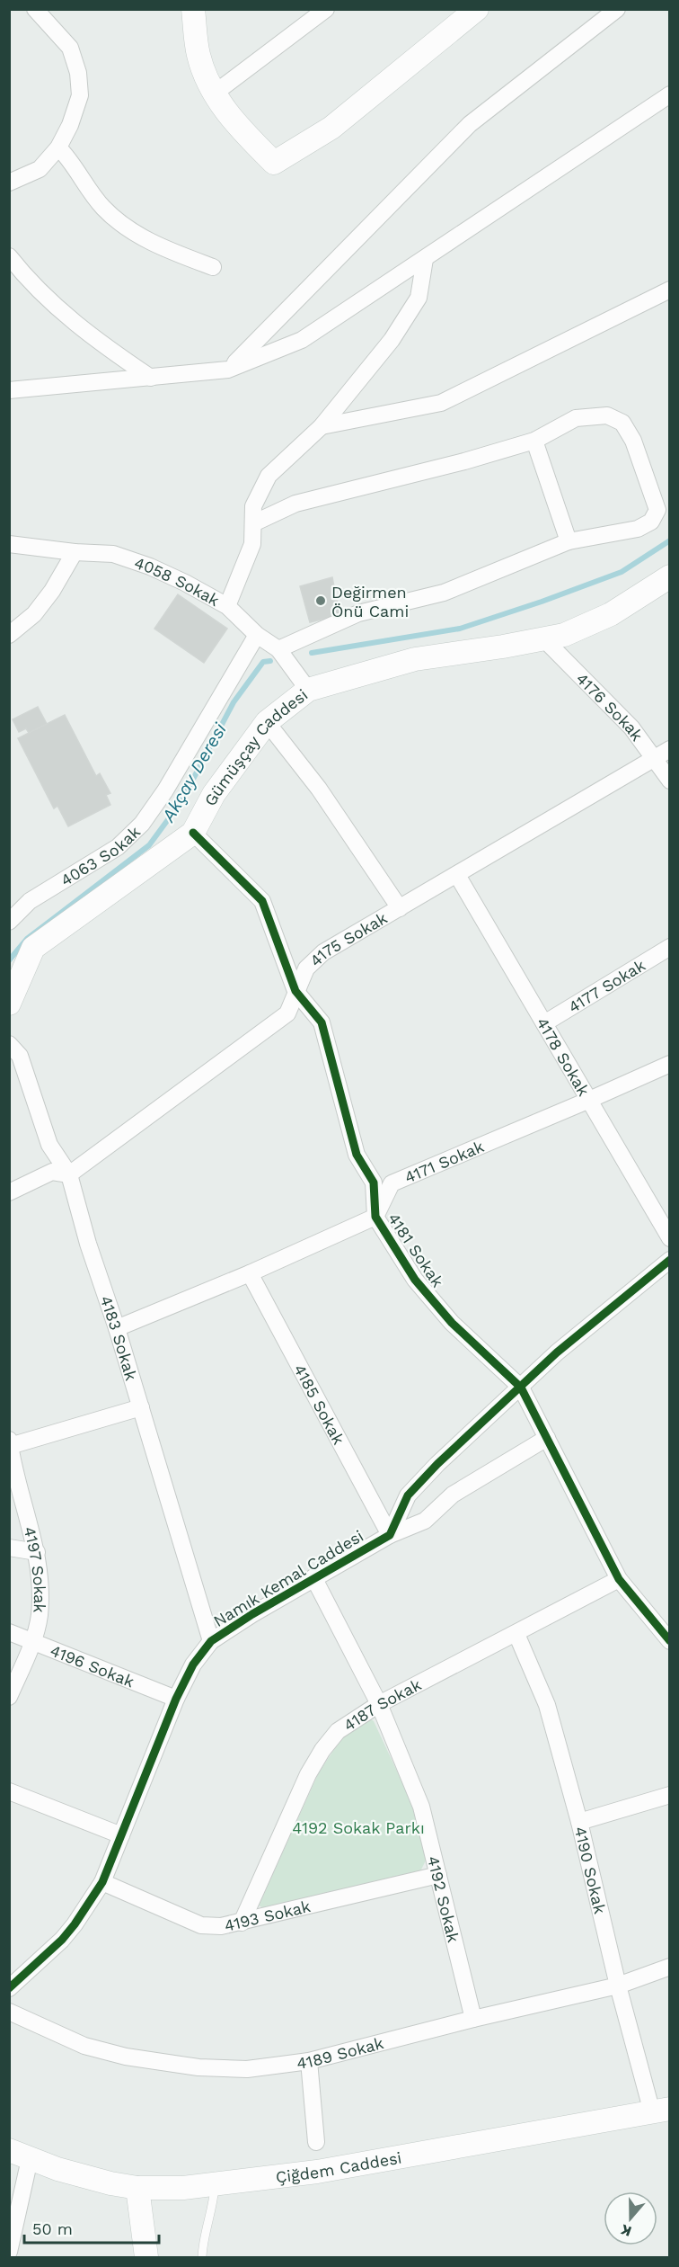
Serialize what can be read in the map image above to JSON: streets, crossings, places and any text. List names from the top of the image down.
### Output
{
  "streets": {
    "street": [
      "4058 Sokak",
      "4176 Sokak",
      "Gümüşçay Caddesi",
      "4063 Sokak",
      "4175 Sokak",
      "4177 Sokak",
      "4178 Sokak",
      "4171 Sokak",
      "4181 Sokak",
      "4183 Sokak",
      "4185 Sokak",
      "4197 Sokak",
      "Namık Kemal Caddesi",
      "4196 Sokak",
      "4187 Sokak",
      "4190 Sokak",
      "4192 Sokak",
      "4193 Sokak",
      "4189 Sokak",
      "Çiğdem Caddesi"
    ]
  },
  "crossings": [
    ["4058 Sokak", "Gümüşçay Caddesi"],
    ["4058 Sokak", "4063 Sokak"],
    ["4176 Sokak", "Gümüşçay Caddesi"],
    ["4176 Sokak", "4175 Sokak"],
    ["Gümüşçay Caddesi", "4181 Sokak"],
    ["4175 Sokak", "4178 Sokak"],
    ["4175 Sokak", "4181 Sokak"],
    ["4175 Sokak", "4183 Sokak"],
    ["4177 Sokak", "4178 Sokak"],
    ["4178 Sokak", "4171 Sokak"],
    ["4171 Sokak", "4181 Sokak"],
    ["4181 Sokak", "Namık Kemal Caddesi"],
    ["4181 Sokak", "4187 Sokak"],
    ["4183 Sokak", "Namık Kemal Caddesi"],
    ["4185 Sokak", "Namık Kemal Caddesi"],
    ["4197 Sokak", "4196 Sokak"],
    ["Namık Kemal Caddesi", "4196 Sokak"],
    ["Namık Kemal Caddesi", "4192 Sokak"],
    ["Namık Kemal Caddesi", "4193 Sokak"],
    ["4187 Sokak", "4190 Sokak"],
    ["4187 Sokak", "4192 Sokak"],
    ["4187 Sokak", "4193 Sokak"],
    ["4190 Sokak", "4189 Sokak"],
    ["4190 Sokak", "Çiğdem Caddesi"],
    ["4192 Sokak", "4193 Sokak"],
    ["4192 Sokak", "4189 Sokak"]
  ],
  "water": ["Akçay Deresi"],
  "parks": ["4192 Sokak Parkı"],
  "places": ["Değirmen Önü Cami"],
  "scale_bar": "50 m",
  "north": "bottom"
}
